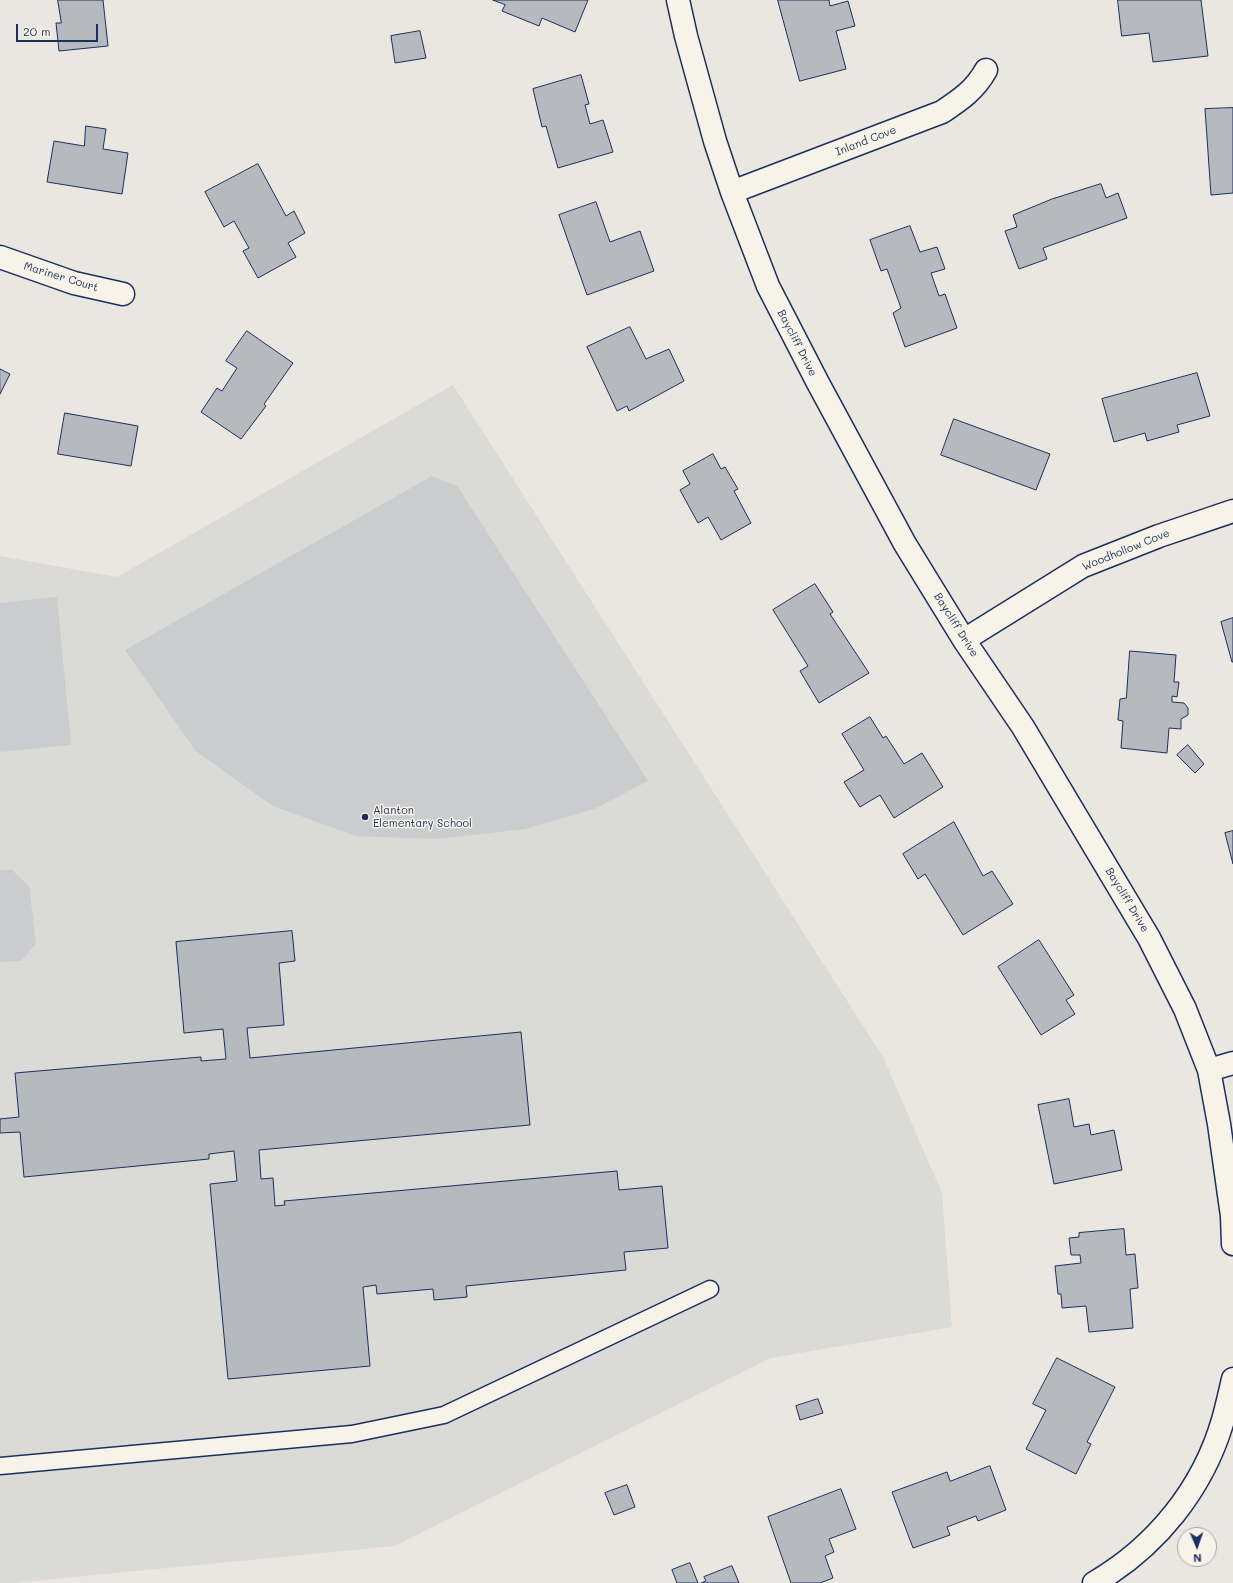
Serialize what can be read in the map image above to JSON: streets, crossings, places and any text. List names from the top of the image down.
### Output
{
  "streets": {
    "street": [
      "Inland Cove",
      "Mariner Court",
      "Baycliff Drive",
      "Woodhollow Cove"
    ]
  },
  "crossings": [
    ["Inland Cove", "Baycliff Drive"],
    ["Baycliff Drive", "Woodhollow Cove"]
  ],
  "places": ["Alanton Elementary School"],
  "scale_bar": "20 m",
  "north": "bottom"
}
